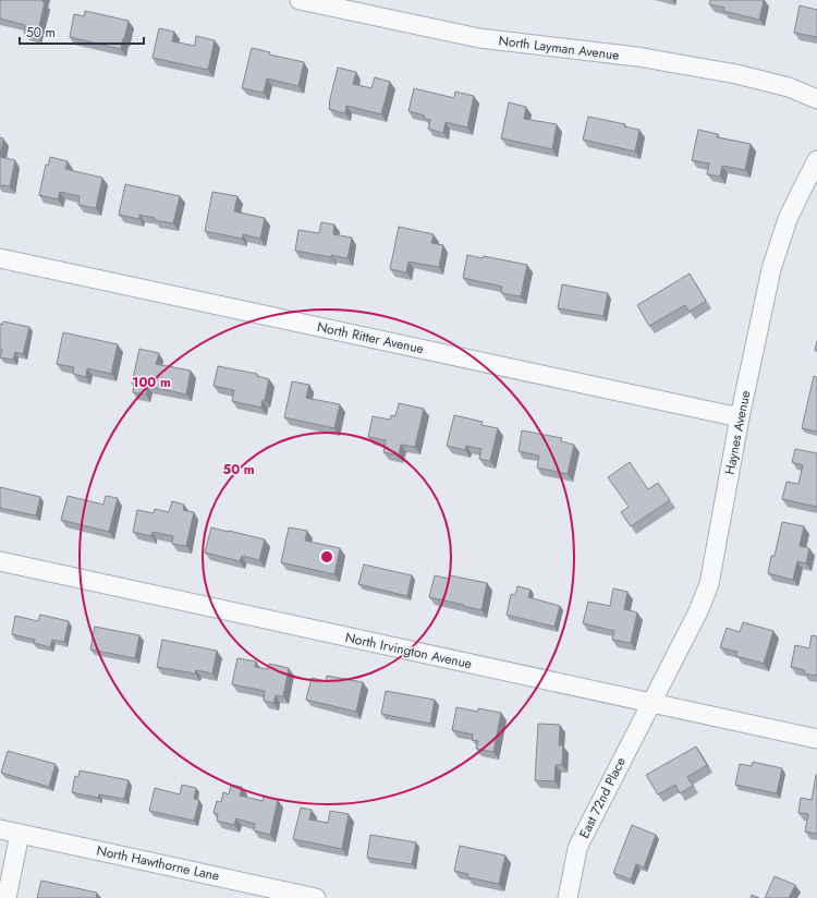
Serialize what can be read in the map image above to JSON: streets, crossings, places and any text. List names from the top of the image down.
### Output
{
  "streets": {
    "street": [
      "North Layman Avenue",
      "North Ritter Avenue",
      "Haynes Avenue",
      "North Irvington Avenue",
      "East 72nd Place",
      "North Hawthorne Lane"
    ]
  },
  "crossings": [
    ["North Ritter Avenue", "Haynes Avenue"],
    ["Haynes Avenue", "North Irvington Avenue"],
    ["Haynes Avenue", "East 72nd Place"],
    ["North Irvington Avenue", "East 72nd Place"]
  ],
  "scale_bar": "50 m",
  "rings": ["100 m", "50 m"]
}
